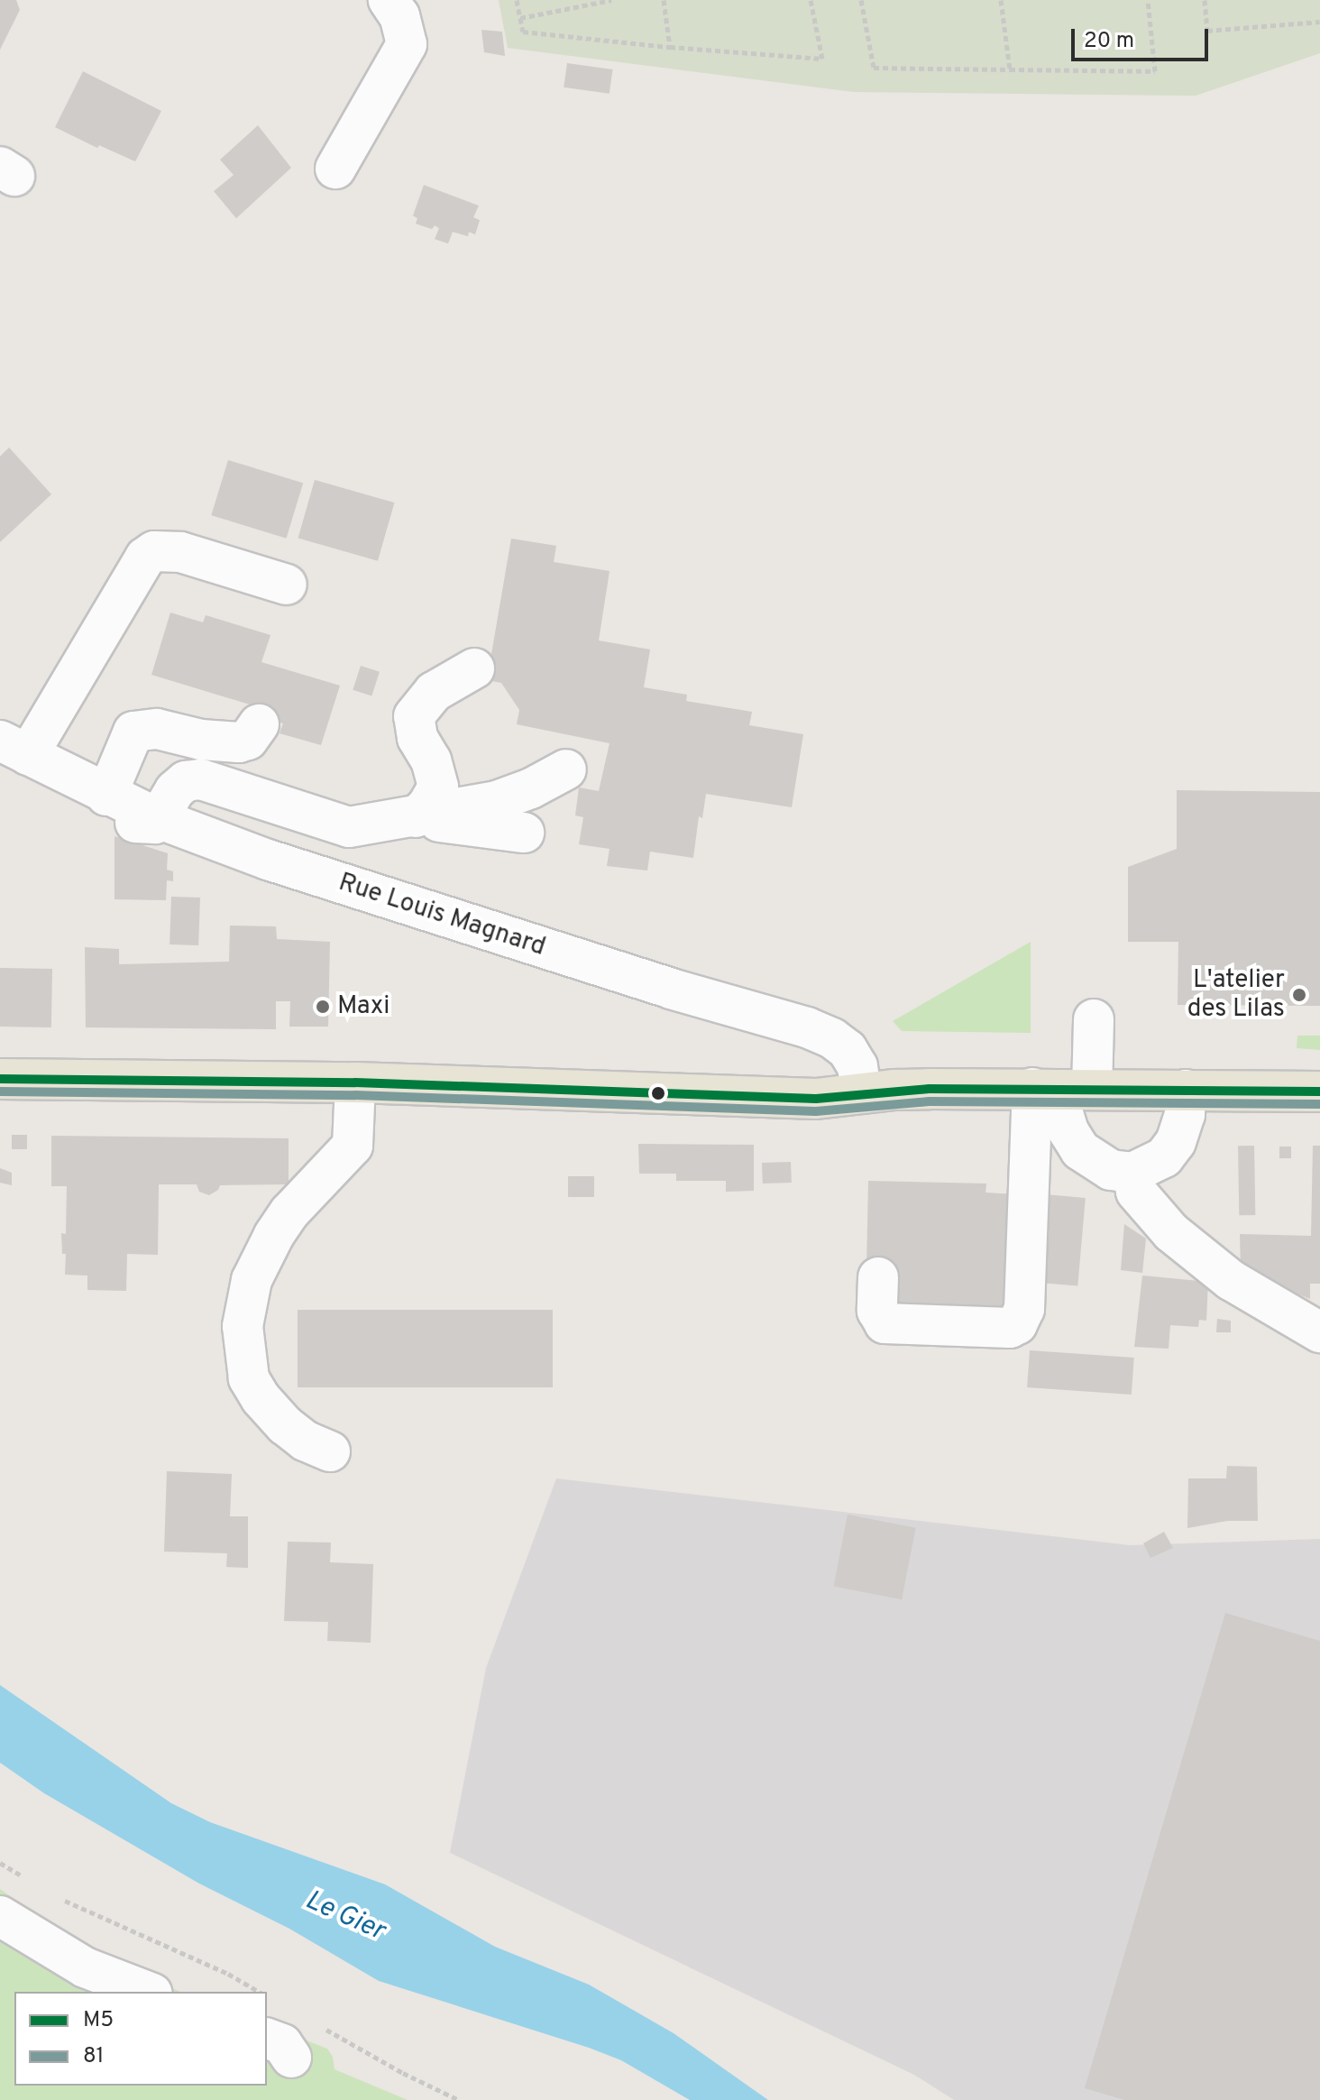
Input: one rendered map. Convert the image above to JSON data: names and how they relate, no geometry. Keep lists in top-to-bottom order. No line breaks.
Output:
{"streets":{"street":["Rue Louis Magnard"]},"water":["Le Gier"],"places":["L'atelier des Lilas","Maxi"],"lines":["transit line M5","transit line 81"],"legend":["M5","81"],"scale_bar":"20 m"}
